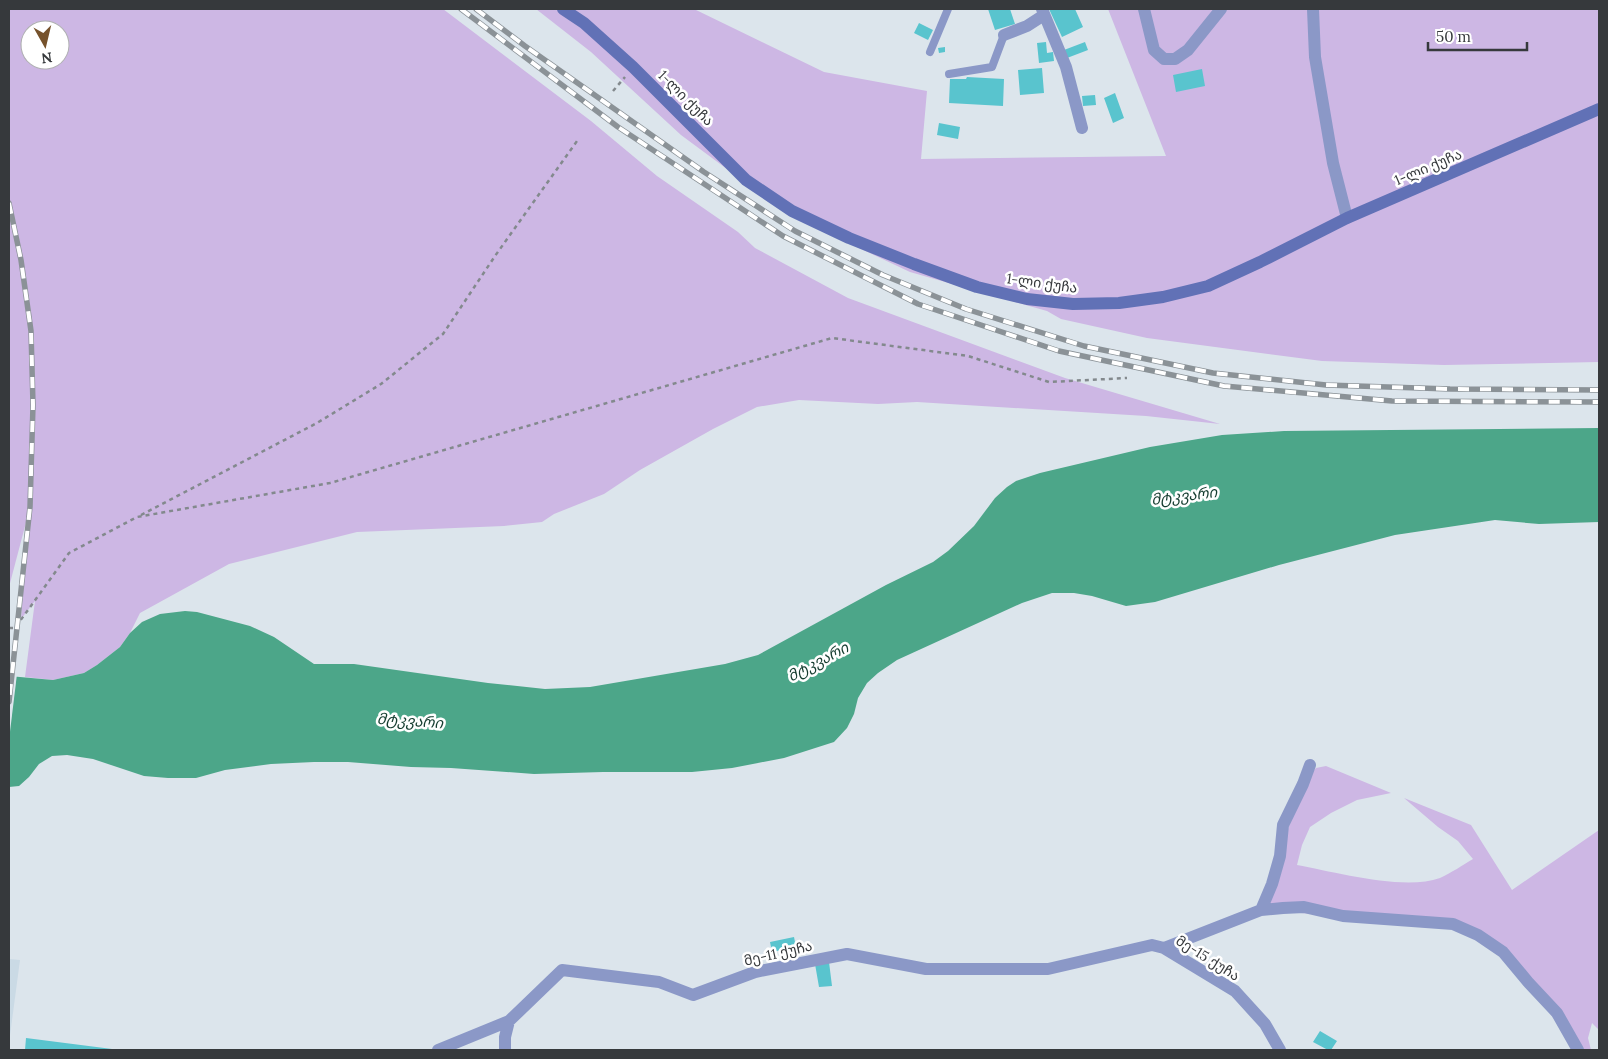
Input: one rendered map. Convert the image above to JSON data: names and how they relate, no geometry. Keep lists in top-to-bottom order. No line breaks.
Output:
{"streets":{"main road":["1-ლი ქუჩა"],"street":["მე-11 ქუჩა","მე-15 ქუჩა"]},"crossings":[["მე-11 ქუჩა","მე-15 ქუჩა"]],"water":["მტკვარი"],"scale_bar":"50 m","north":"bottom"}
